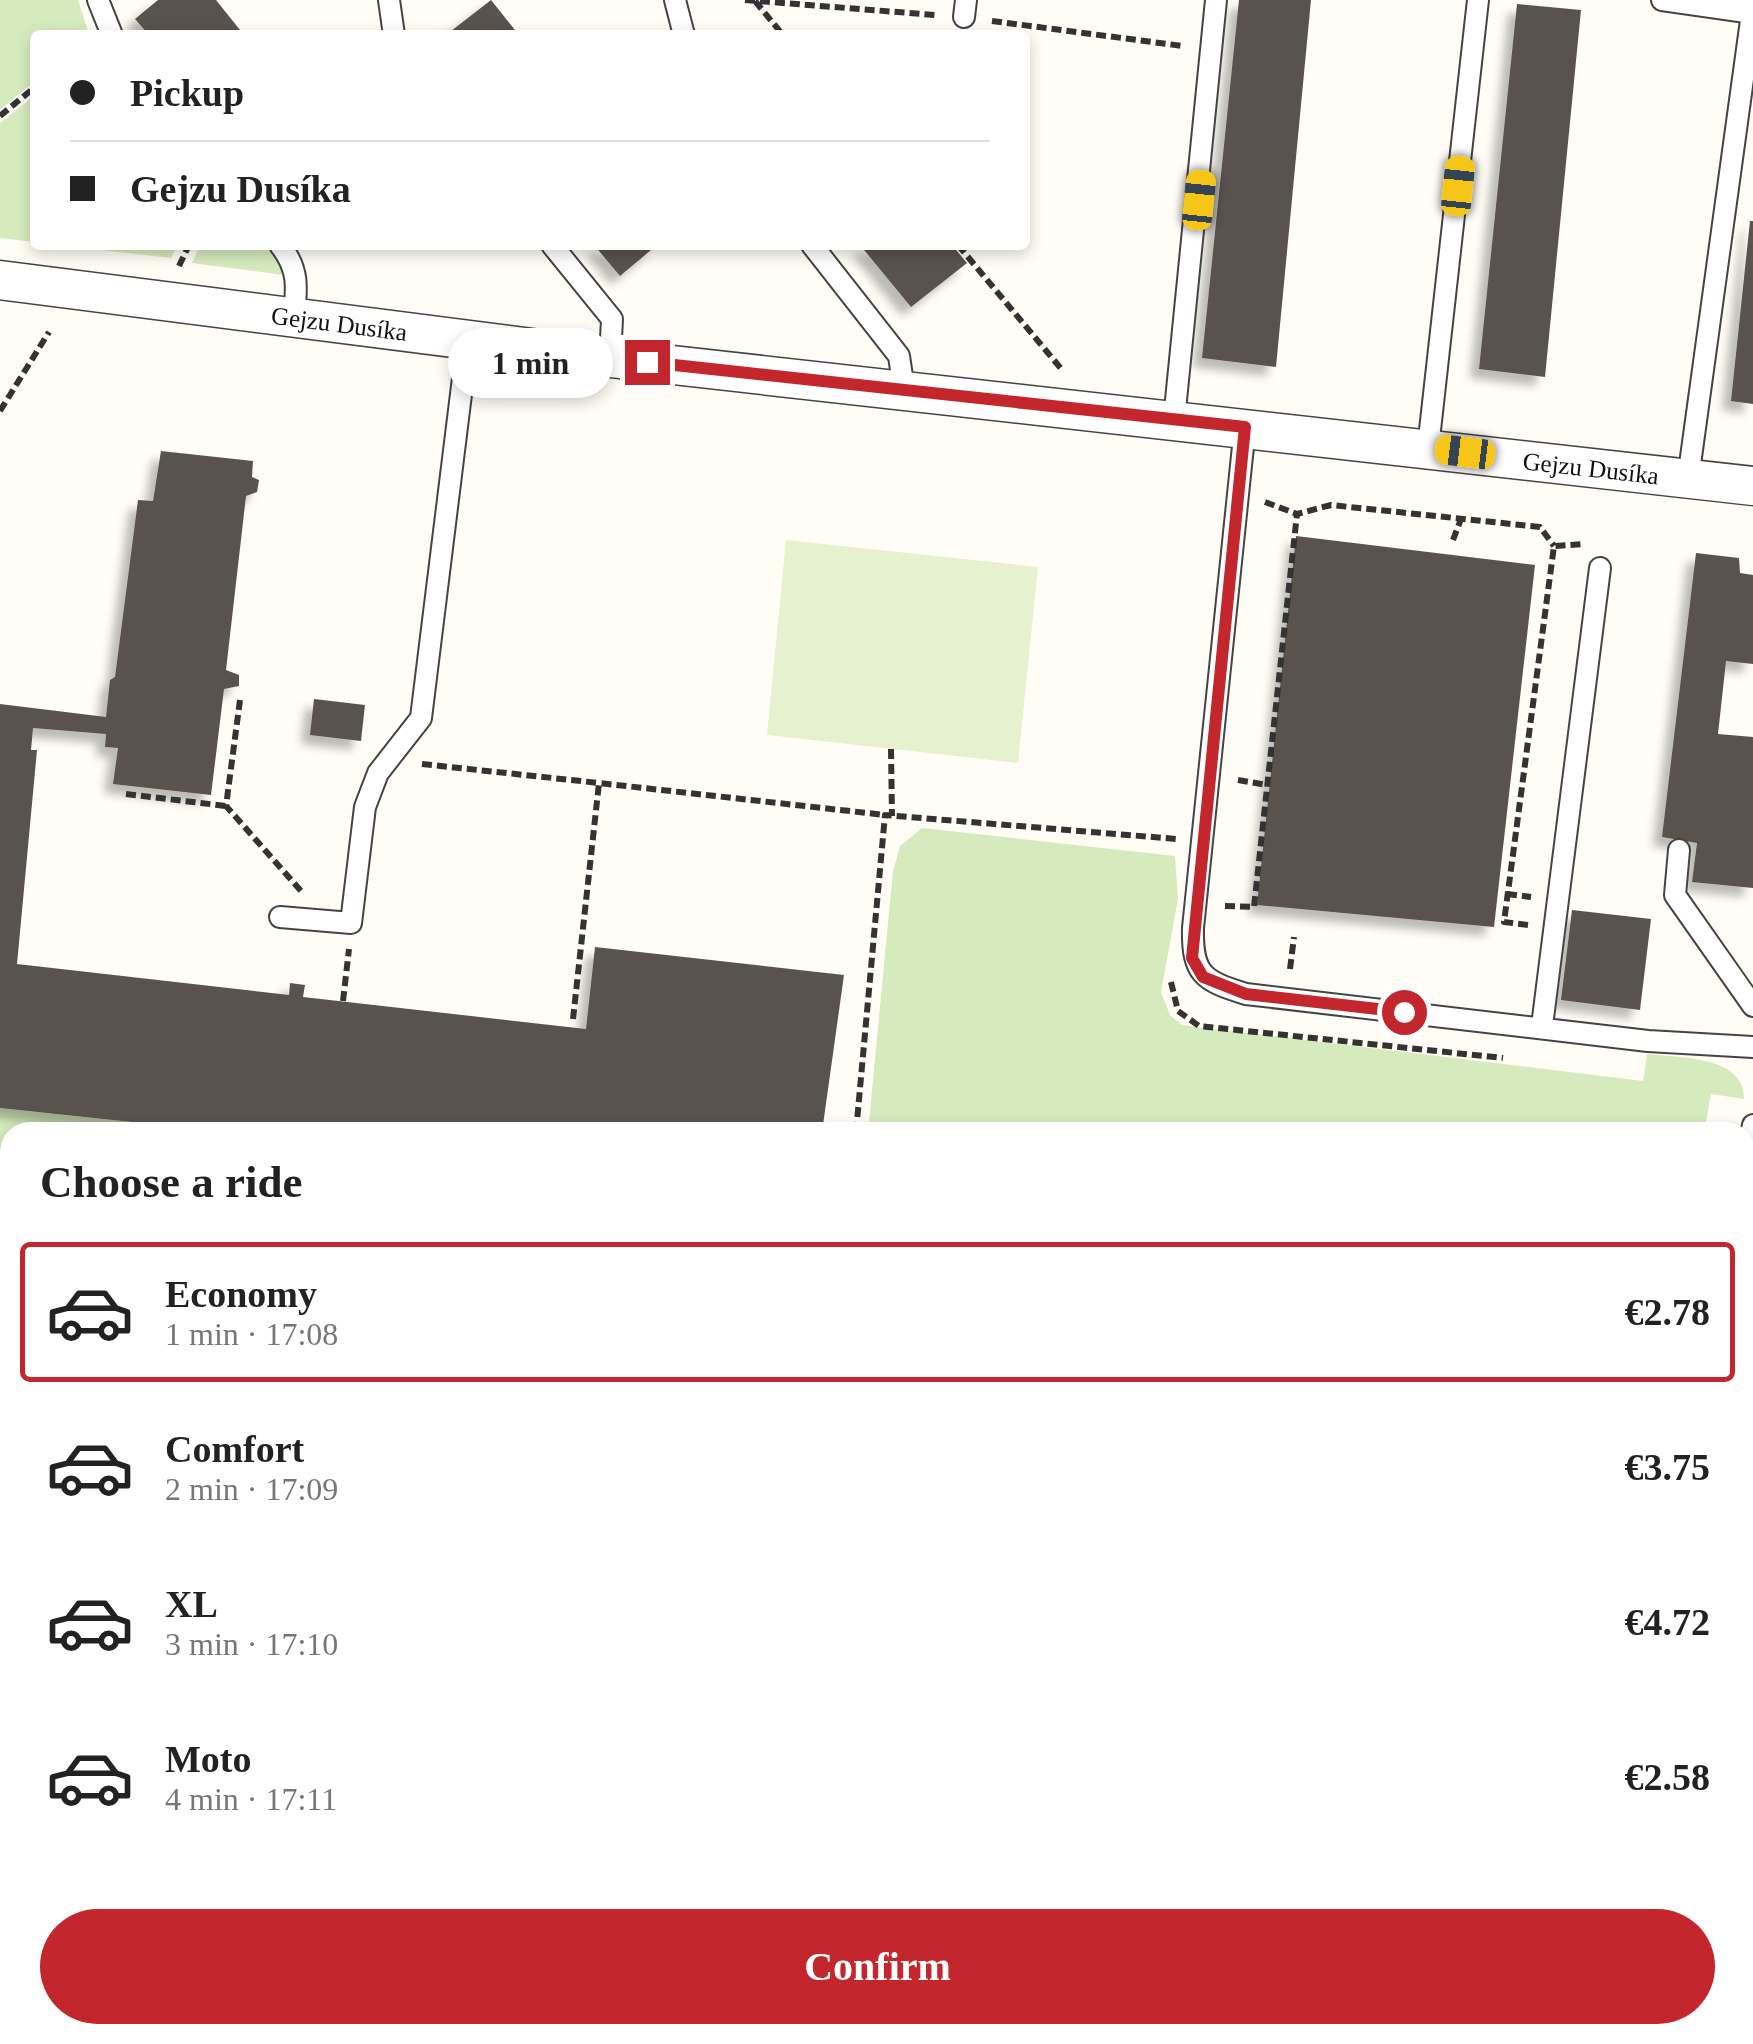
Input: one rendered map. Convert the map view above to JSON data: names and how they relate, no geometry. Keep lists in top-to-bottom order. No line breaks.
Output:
{"streets":{"street":["Gejzu Dusíka"]},"page":{"banner":["Pickup","Gejzu Dusíka"],"bubble":"1 min","heading":"Choose a ride","list":[{"name":"Economy","note":"1 min · 17:08","value":"€2.78"},{"name":"Comfort","note":"2 min · 17:09","value":"€3.75"},{"name":"XL","note":"3 min · 17:10","value":"€4.72"},{"name":"Moto","note":"4 min · 17:11","value":"€2.58"}],"buttons":"Confirm"}}
